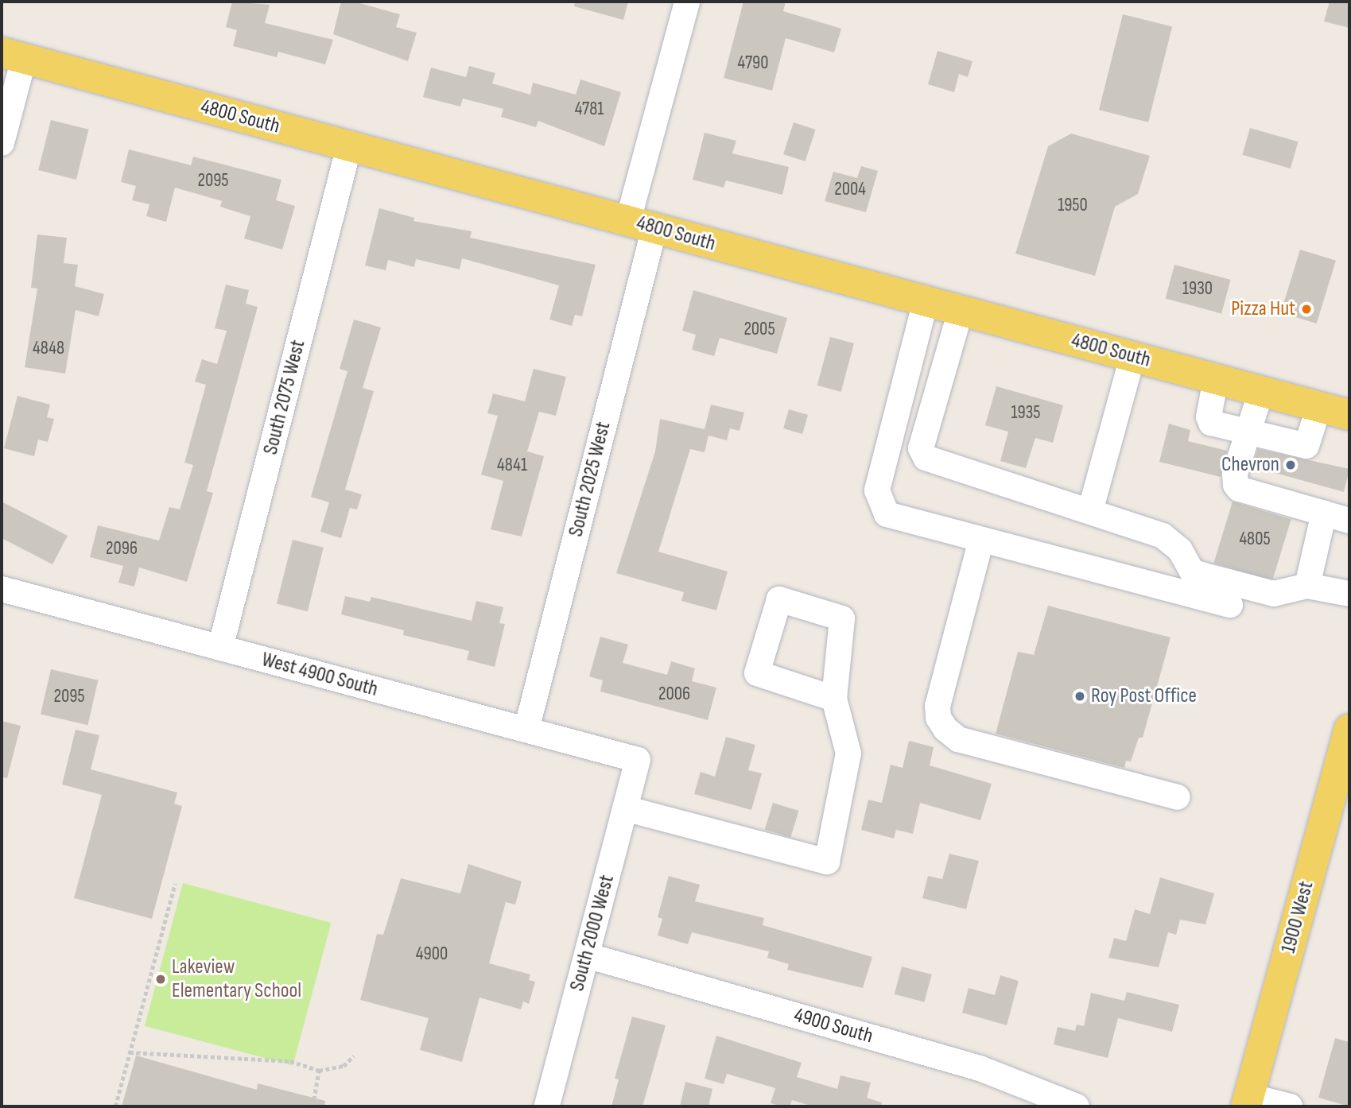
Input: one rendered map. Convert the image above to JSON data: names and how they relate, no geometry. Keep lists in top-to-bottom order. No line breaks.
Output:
{"streets":{"main road":["4800 South","1900 West"],"street":["South 2075 West","South 2025 West","West 4900 South","South 2000 West","4900 South"]},"crossings":[["4800 South","South 2075 West"],["4800 South","South 2025 West"],["South 2075 West","West 4900 South"],["South 2025 West","West 4900 South"],["West 4900 South","South 2000 West"],["South 2000 West","4900 South"]],"places":["Pizza Hut","Chevron","Roy Post Office","Lakeview Elementary School"],"house_numbers":["4790","4781","2095","2004","1950","1930","2005","4848","1935","4841","4805","2096","2006","2095","4900"]}
